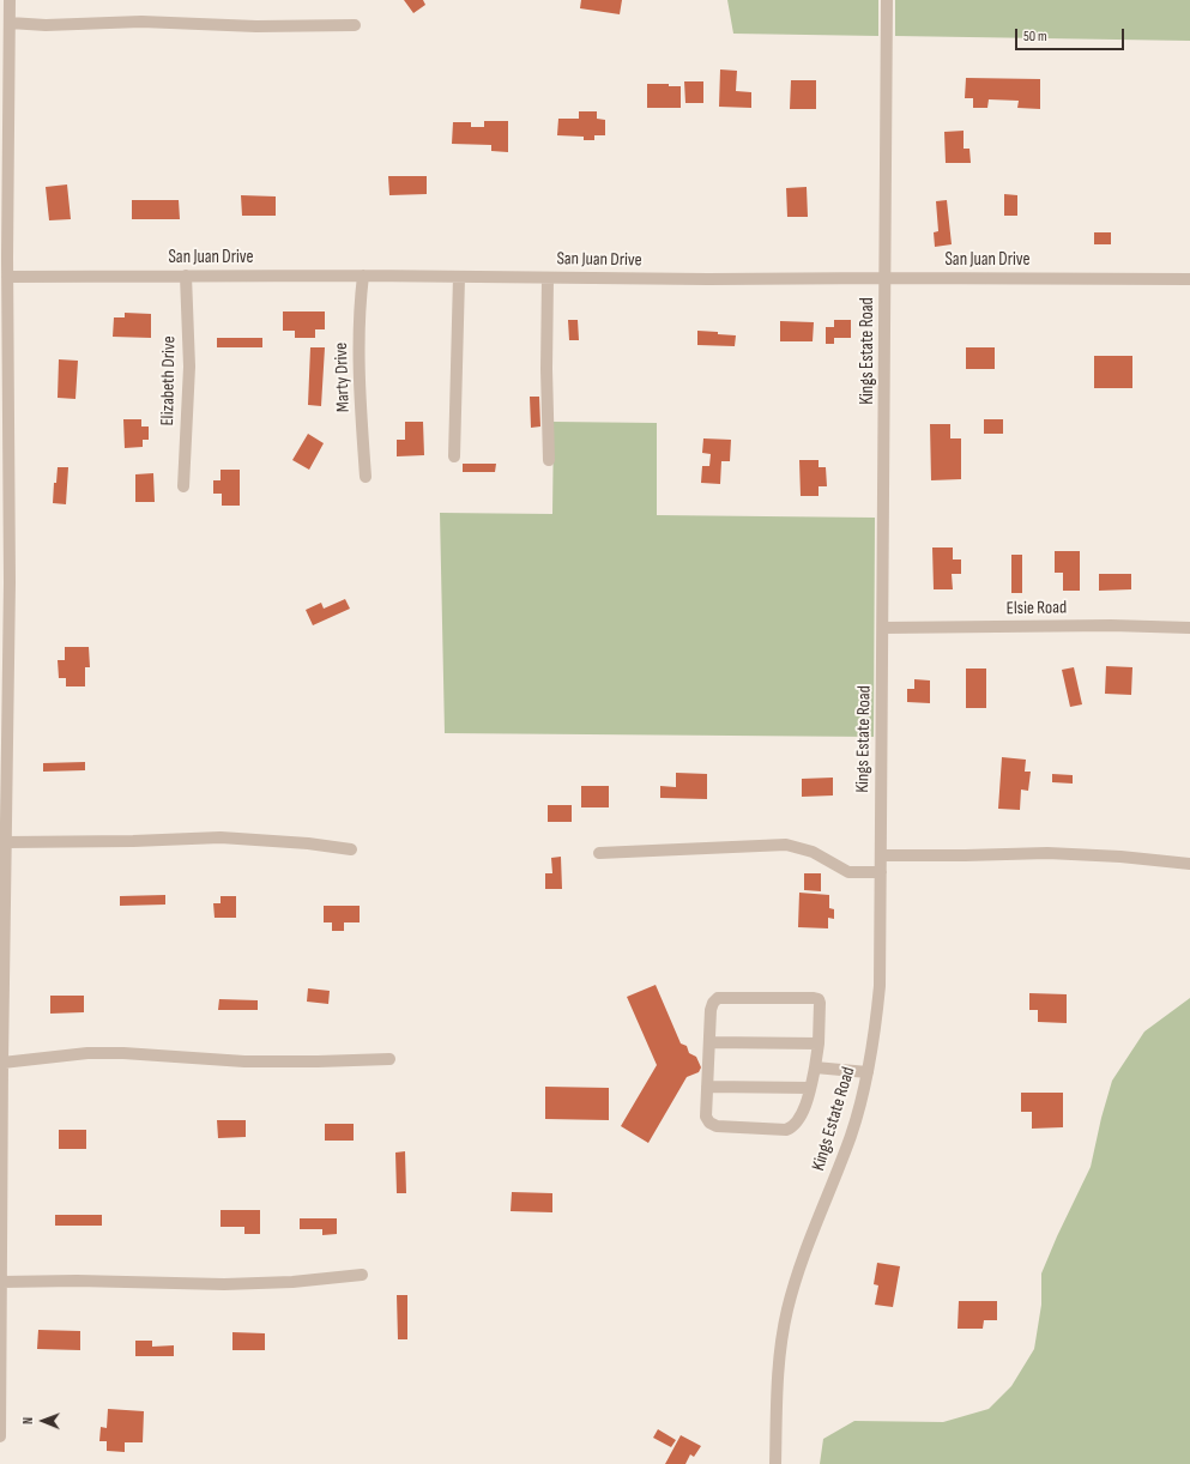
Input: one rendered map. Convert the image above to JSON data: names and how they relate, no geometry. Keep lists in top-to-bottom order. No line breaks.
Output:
{"streets":{"street":["San Juan Drive","Kings Estate Road","Marty Drive","Elizabeth Drive","Elsie Road"]},"crossings":[["San Juan Drive","Kings Estate Road"],["San Juan Drive","Marty Drive"],["San Juan Drive","Elizabeth Drive"],["Kings Estate Road","Elsie Road"]],"scale_bar":"50 m","north":"left"}
